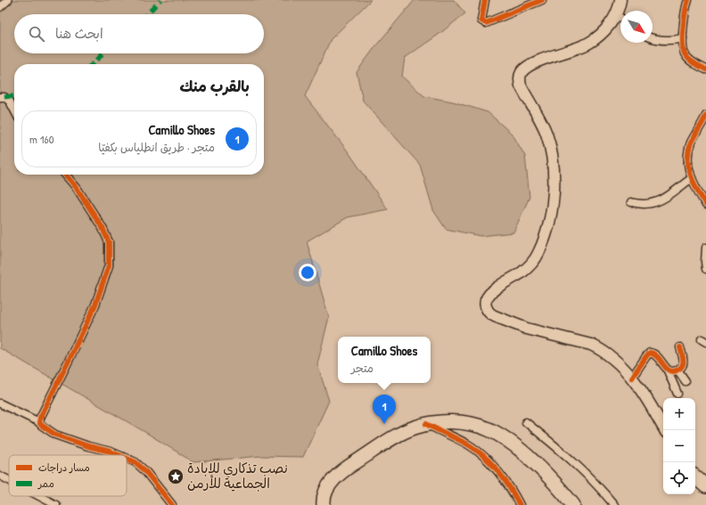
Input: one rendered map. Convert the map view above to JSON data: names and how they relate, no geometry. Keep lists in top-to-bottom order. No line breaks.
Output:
{"places":{"place":["نصب تذكاري للإبادة الجماعية للأرمن"]},"legend":["مسار دراجات","ممر"],"north":"bottom right","page":{"search":"ابحث هنا","heading":"بالقرب منك","list":[{"mark":"1","name":"Camillo Shoes","note":"متجر · طريق انطلياس بكفيّا","value":"160 m"}],"popup":["Camillo Shoes","متجر"],"pins":"1","map_buttons":["+","−"]}}
